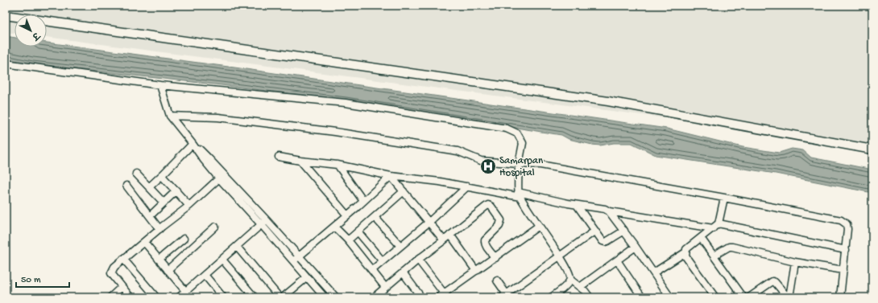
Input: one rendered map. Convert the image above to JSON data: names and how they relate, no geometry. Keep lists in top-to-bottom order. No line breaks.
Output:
{"places":{"hospital":["Samarpan Hospital"]},"scale_bar":"50 m","north":"bottom right"}
